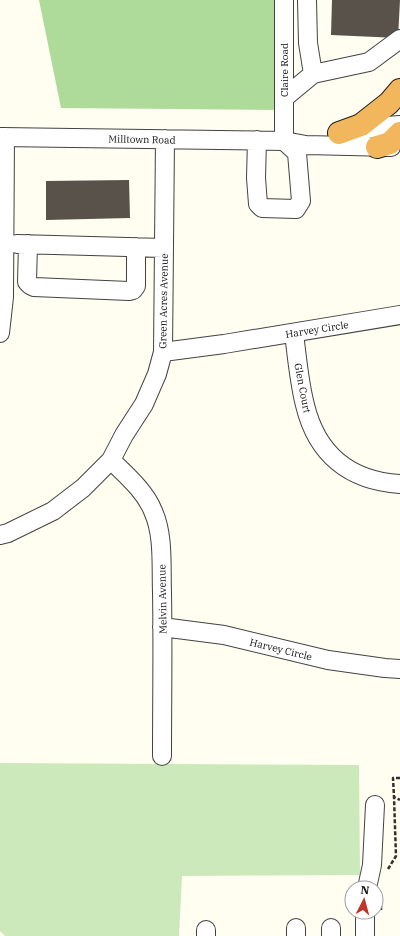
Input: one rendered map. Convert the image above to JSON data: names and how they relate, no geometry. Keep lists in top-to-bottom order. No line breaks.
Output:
{"streets":{"street":["Claire Road","Milltown Road","Green Acres Avenue","Harvey Circle","Glen Court","Melvin Avenue"]},"crossings":[["Claire Road","Milltown Road"],["Milltown Road","Green Acres Avenue"],["Green Acres Avenue","Harvey Circle"],["Green Acres Avenue","Melvin Avenue"],["Harvey Circle","Glen Court"],["Harvey Circle","Melvin Avenue"]],"north":"top"}
